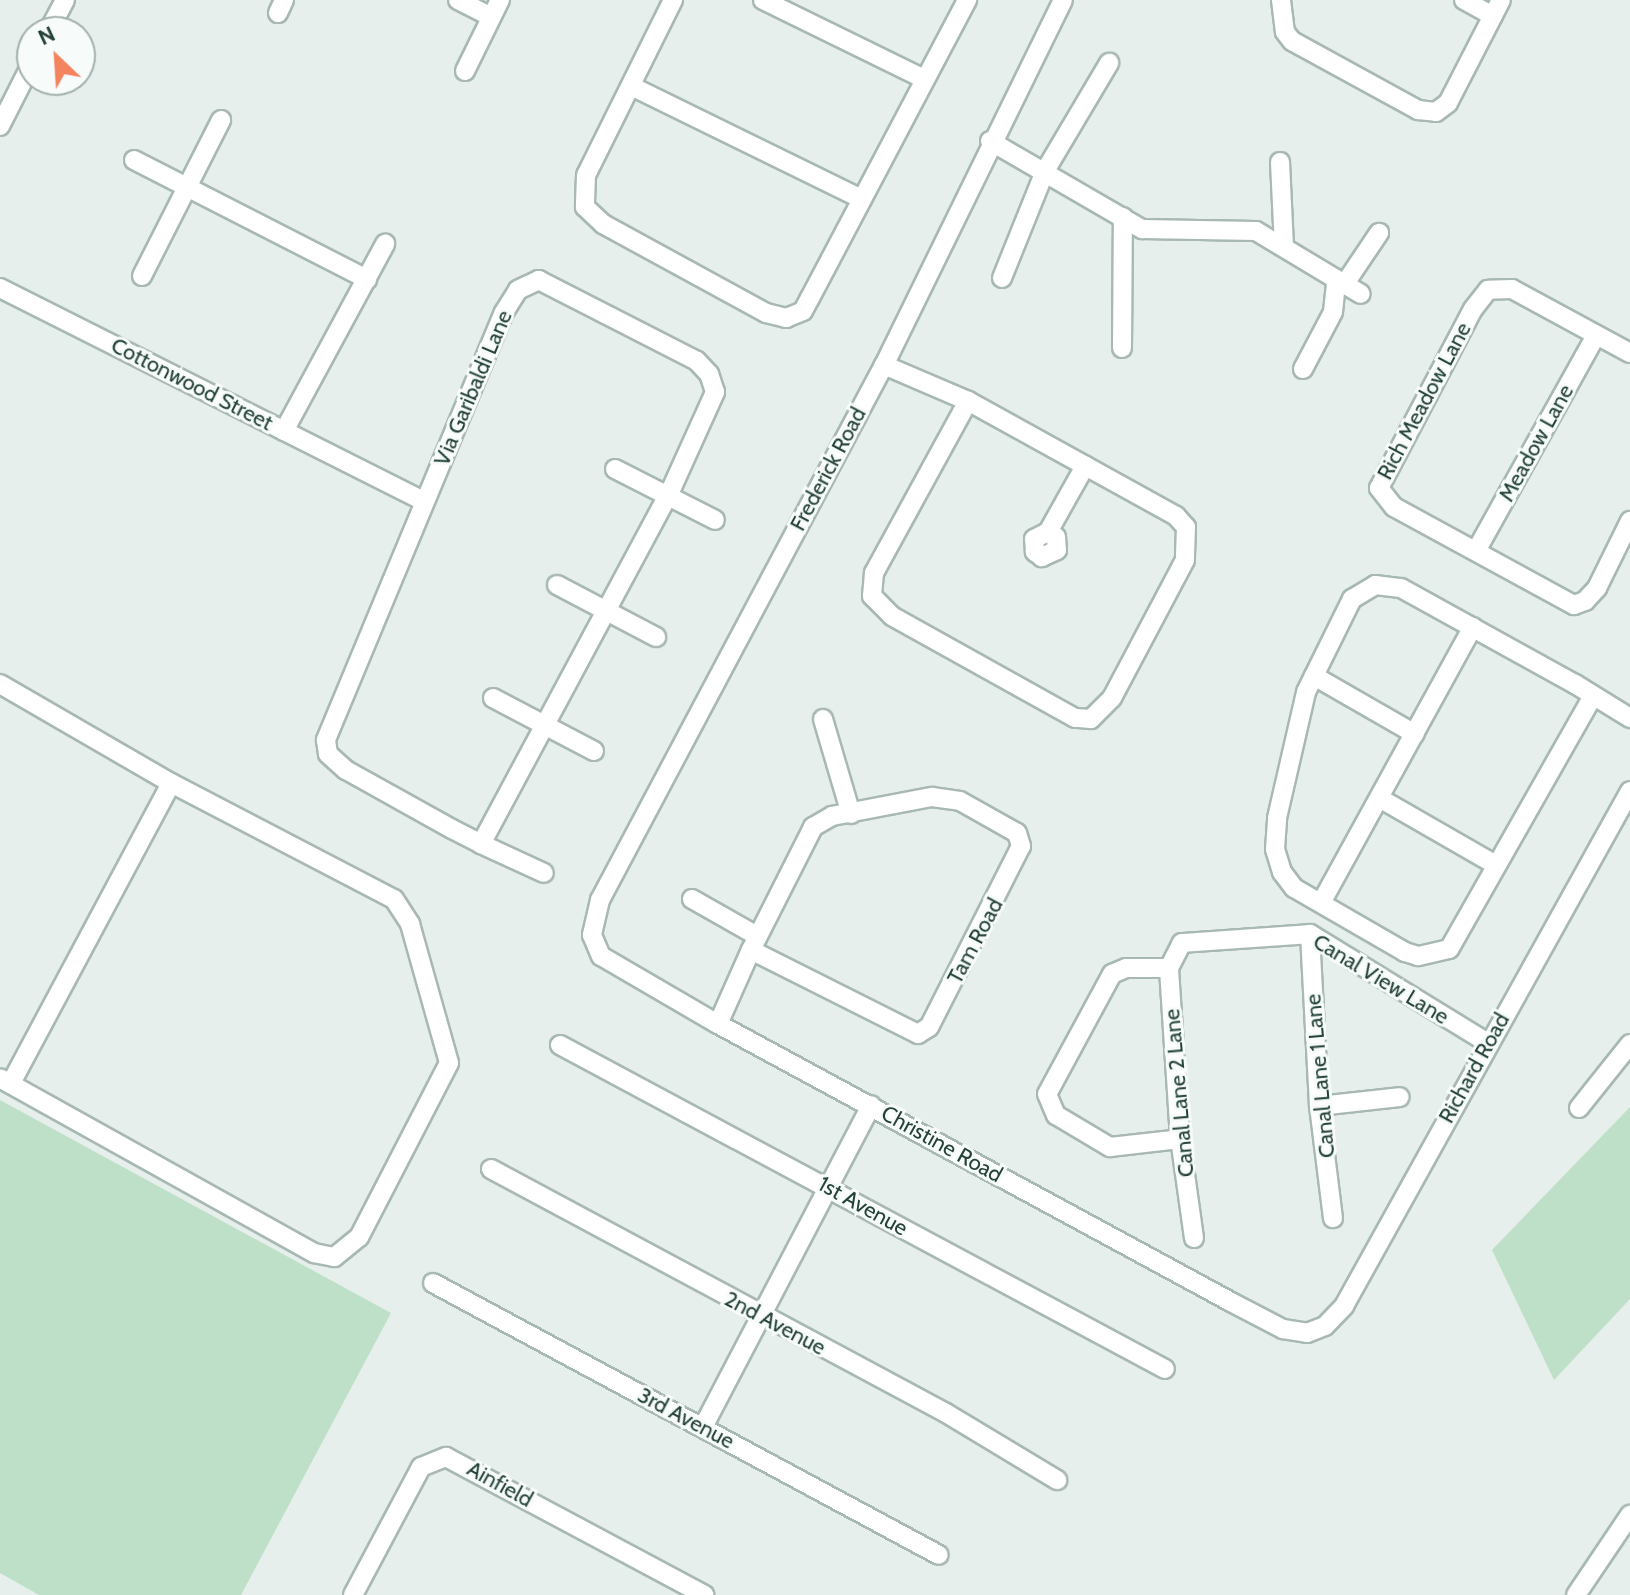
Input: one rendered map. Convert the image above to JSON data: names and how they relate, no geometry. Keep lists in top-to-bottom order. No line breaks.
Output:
{"streets":{"street":["Cottonwood Street","Via Garibaldi Lane","Rich Meadow Lane","Meadow Lane","Frederick Road","Tam Road","Canal View Lane","Richard Road","Canal Lane 1 Lane","Canal Lane 2 Lane","Christine Road","1st Avenue","2nd Avenue","3rd Avenue","Ainfield"]},"crossings":[["Cottonwood Street","Via Garibaldi Lane"],["Rich Meadow Lane","Meadow Lane"],["Frederick Road","Christine Road"],["Tam Road","Christine Road"],["Canal View Lane","Richard Road"],["Canal View Lane","Canal Lane 1 Lane"],["Canal View Lane","Canal Lane 2 Lane"],["Richard Road","Christine Road"]],"north":"top left"}
